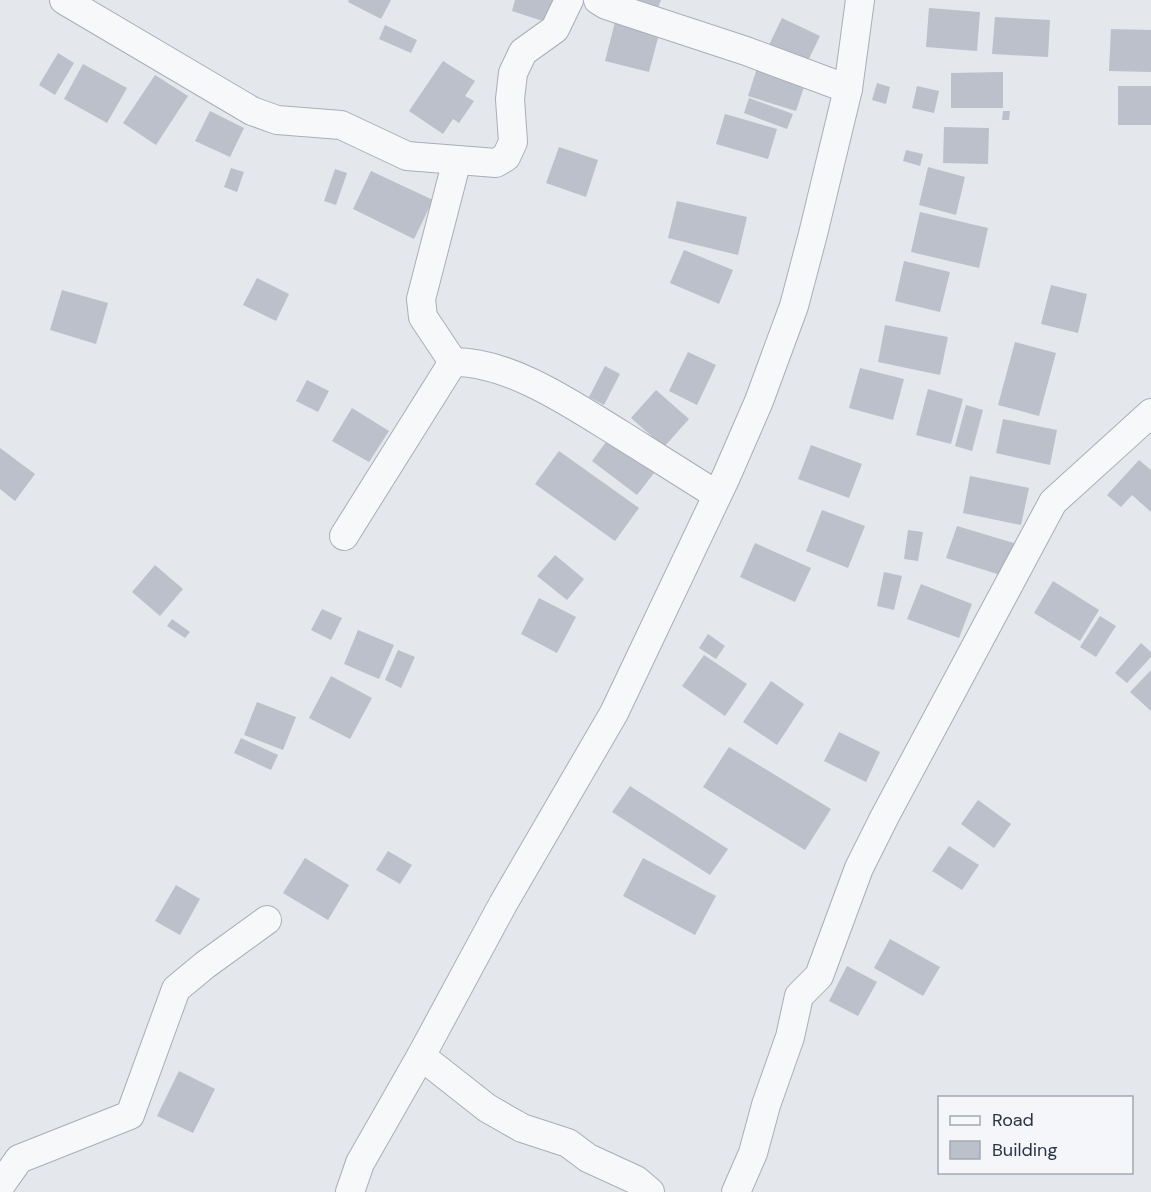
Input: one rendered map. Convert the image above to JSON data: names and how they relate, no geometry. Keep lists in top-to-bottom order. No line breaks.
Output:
{"legend":["Road","Building"]}
